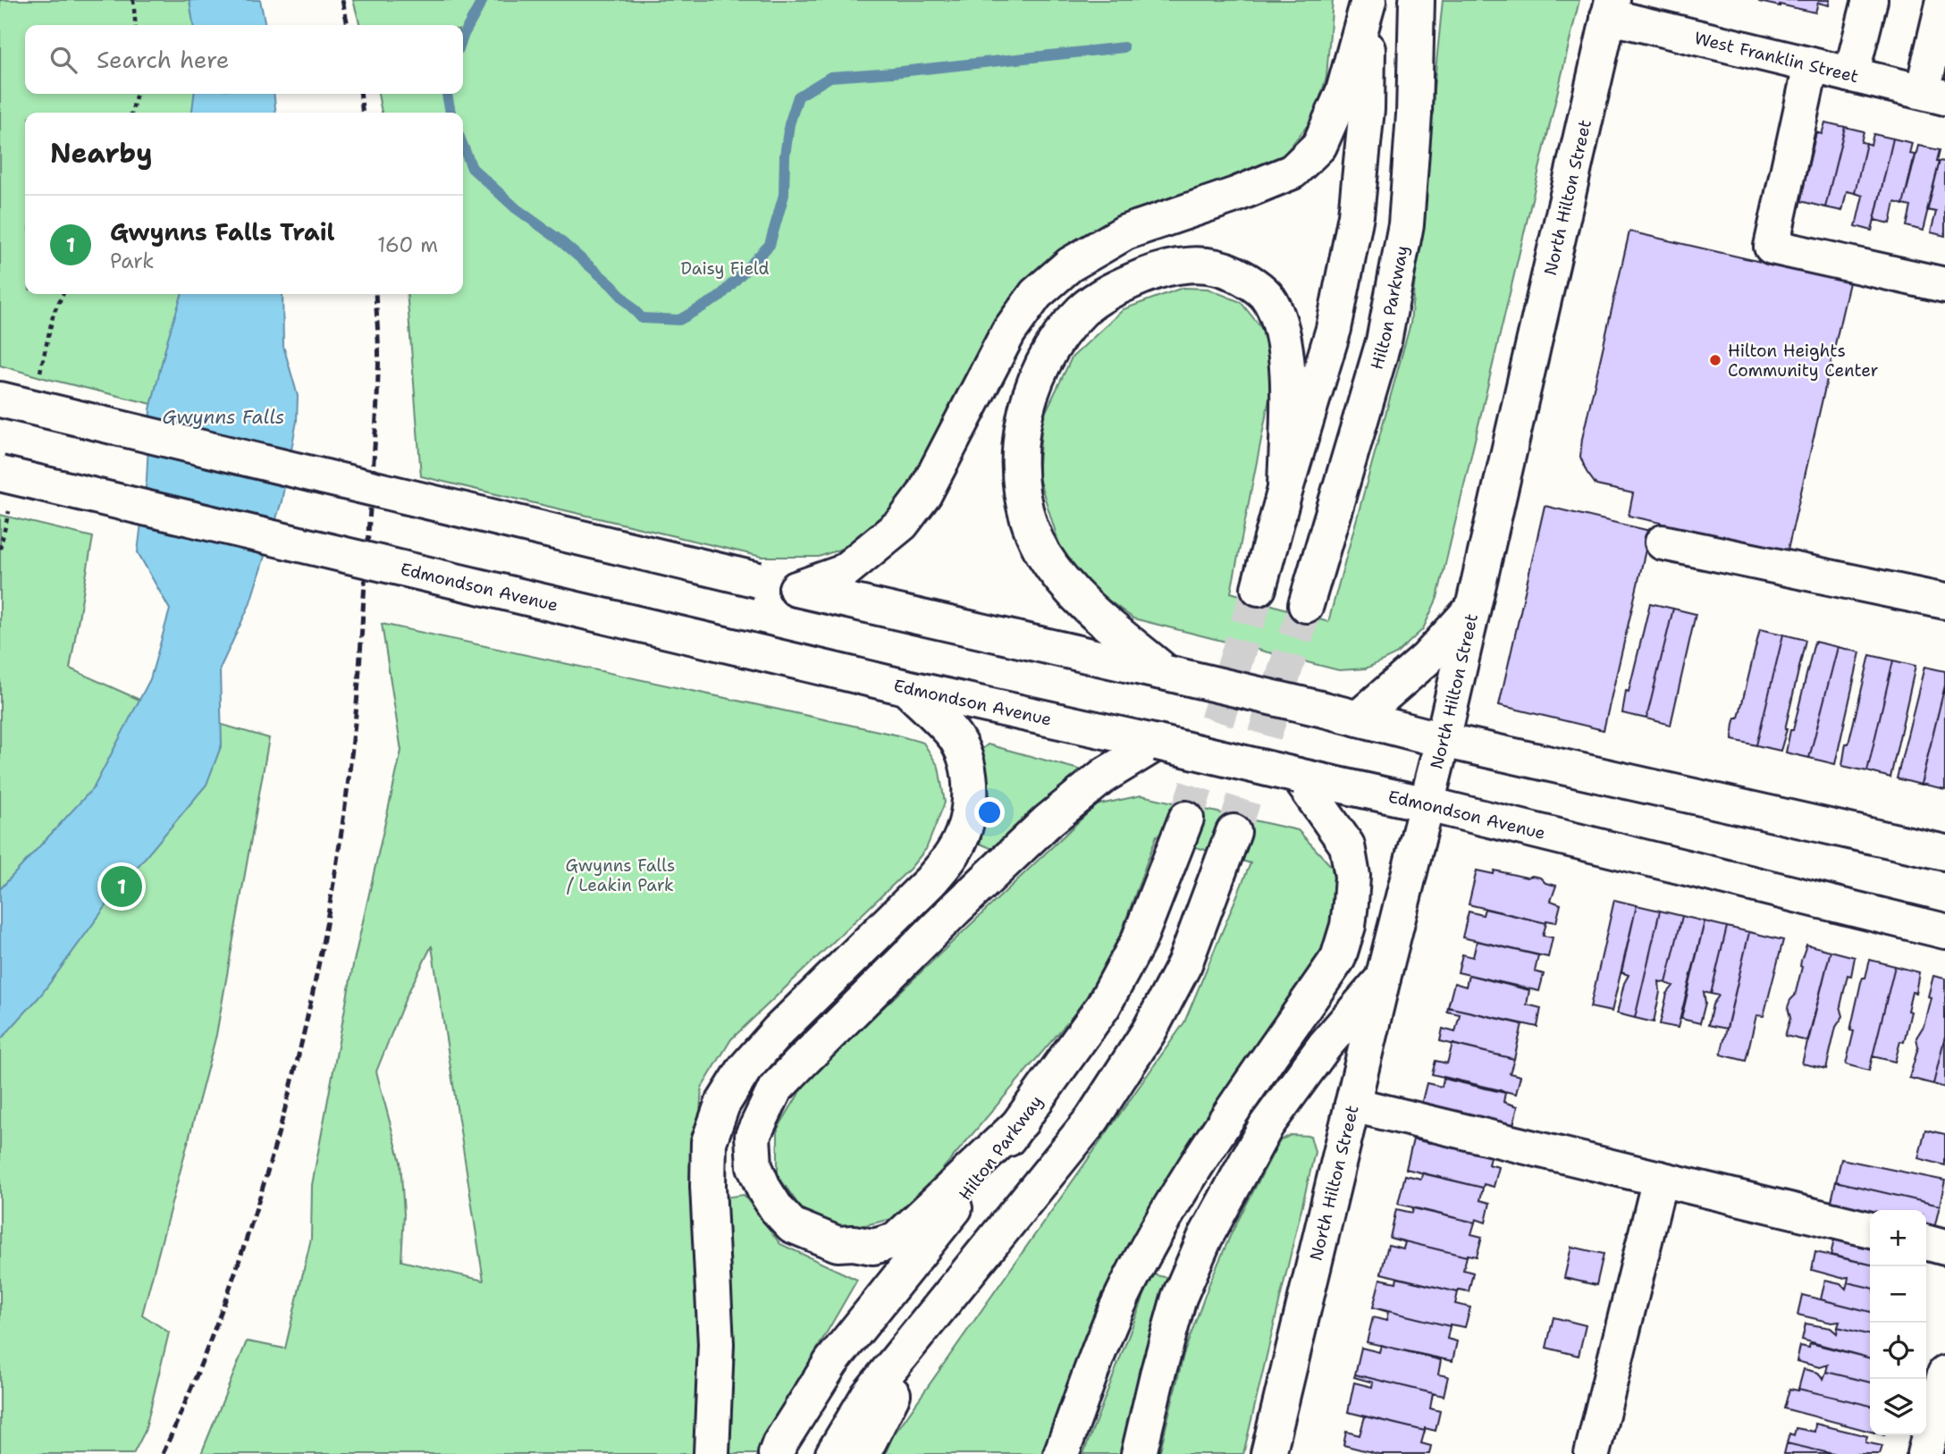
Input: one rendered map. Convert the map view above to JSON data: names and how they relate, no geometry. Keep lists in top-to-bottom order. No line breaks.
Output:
{"streets":{"main road":["West Franklin Street","North Hilton Street","Hilton Parkway","Edmondson Avenue"]},"crossings":[["West Franklin Street","North Hilton Street"],["North Hilton Street","Edmondson Avenue"]],"water":["Gwynns Falls"],"parks":["Daisy Field","Gwynns Falls / Leakin Park"],"places":["Hilton Heights Community Center"],"page":{"search":"Search here","heading":"Nearby","list":[{"mark":"1","name":"Gwynns Falls Trail","note":"Park","value":"160 m"}],"pins":"1","map_buttons":["+","−"]}}
